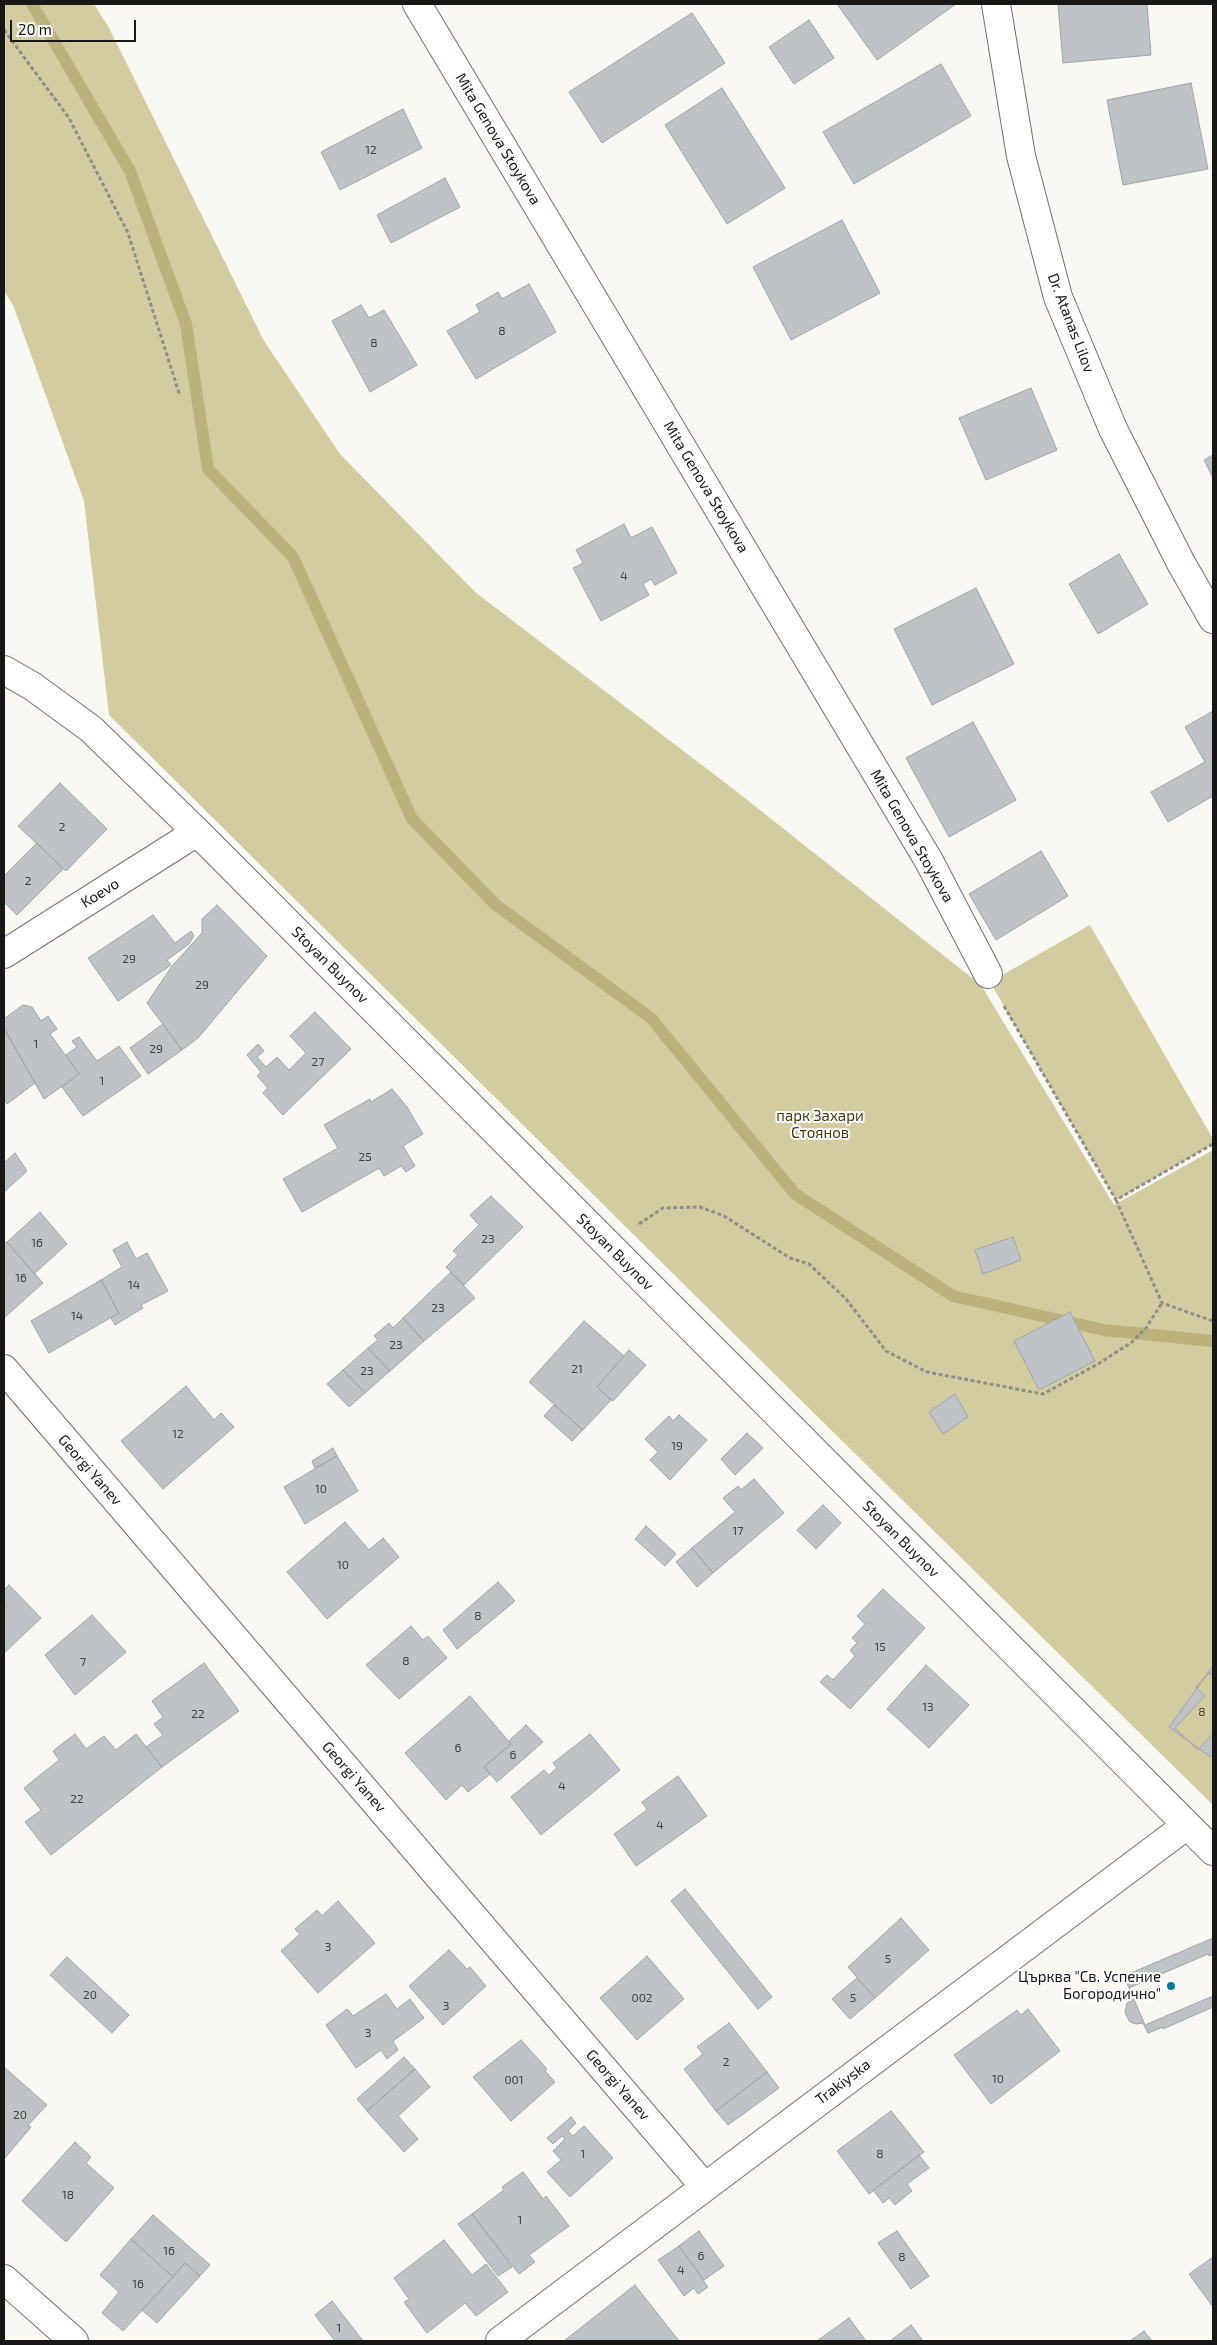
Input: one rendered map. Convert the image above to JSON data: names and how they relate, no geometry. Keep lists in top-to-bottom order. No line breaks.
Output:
{"streets":{"street":["Mita Genova Stoykova","Dr. Atanas Lilov","Koevo","Stoyan Buynov","Georgi Yanev","Trakiyska"]},"crossings":[["Koevo","Stoyan Buynov"],["Stoyan Buynov","Trakiyska"],["Georgi Yanev","Trakiyska"]],"parks":["парк Захари Стоянов"],"places":["Църква \"Св. Успение Богородично\""],"house_numbers":["12","8","8","4","2","2","29","29","1","29","27","1","25","23","16","16","14","23","14","23","21","23","12","19","10","17","10","8","15","8","7","13","8","22","6","6","4","22","4","3","5","20","002","5","3","3","2","10","001","20","1","8","18","1","16","6","8","4","16","1"],"scale_bar":"20 m"}
